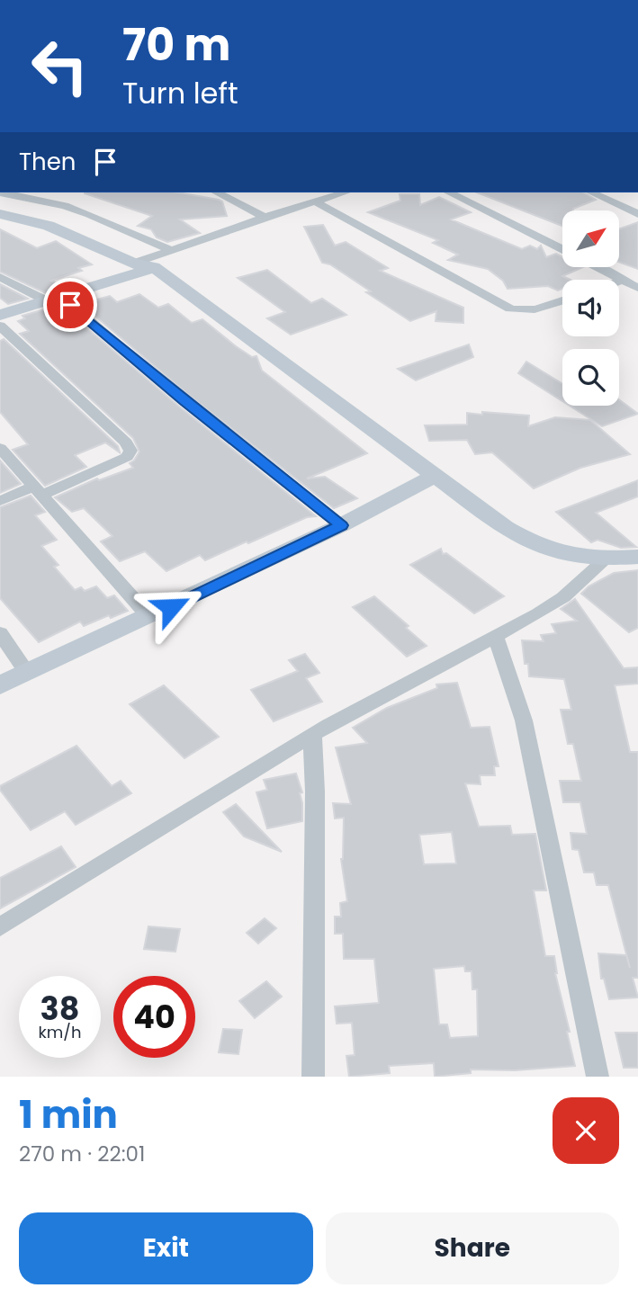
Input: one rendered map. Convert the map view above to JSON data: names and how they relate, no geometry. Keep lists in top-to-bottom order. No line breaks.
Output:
{"north":"top right","page":{"turn":["70 m","Turn left"],"then":"Then","speed":"38 km/h","limit":"40","heading":["1 min","270 m · 22:01"],"buttons":["Exit","Share"]}}
